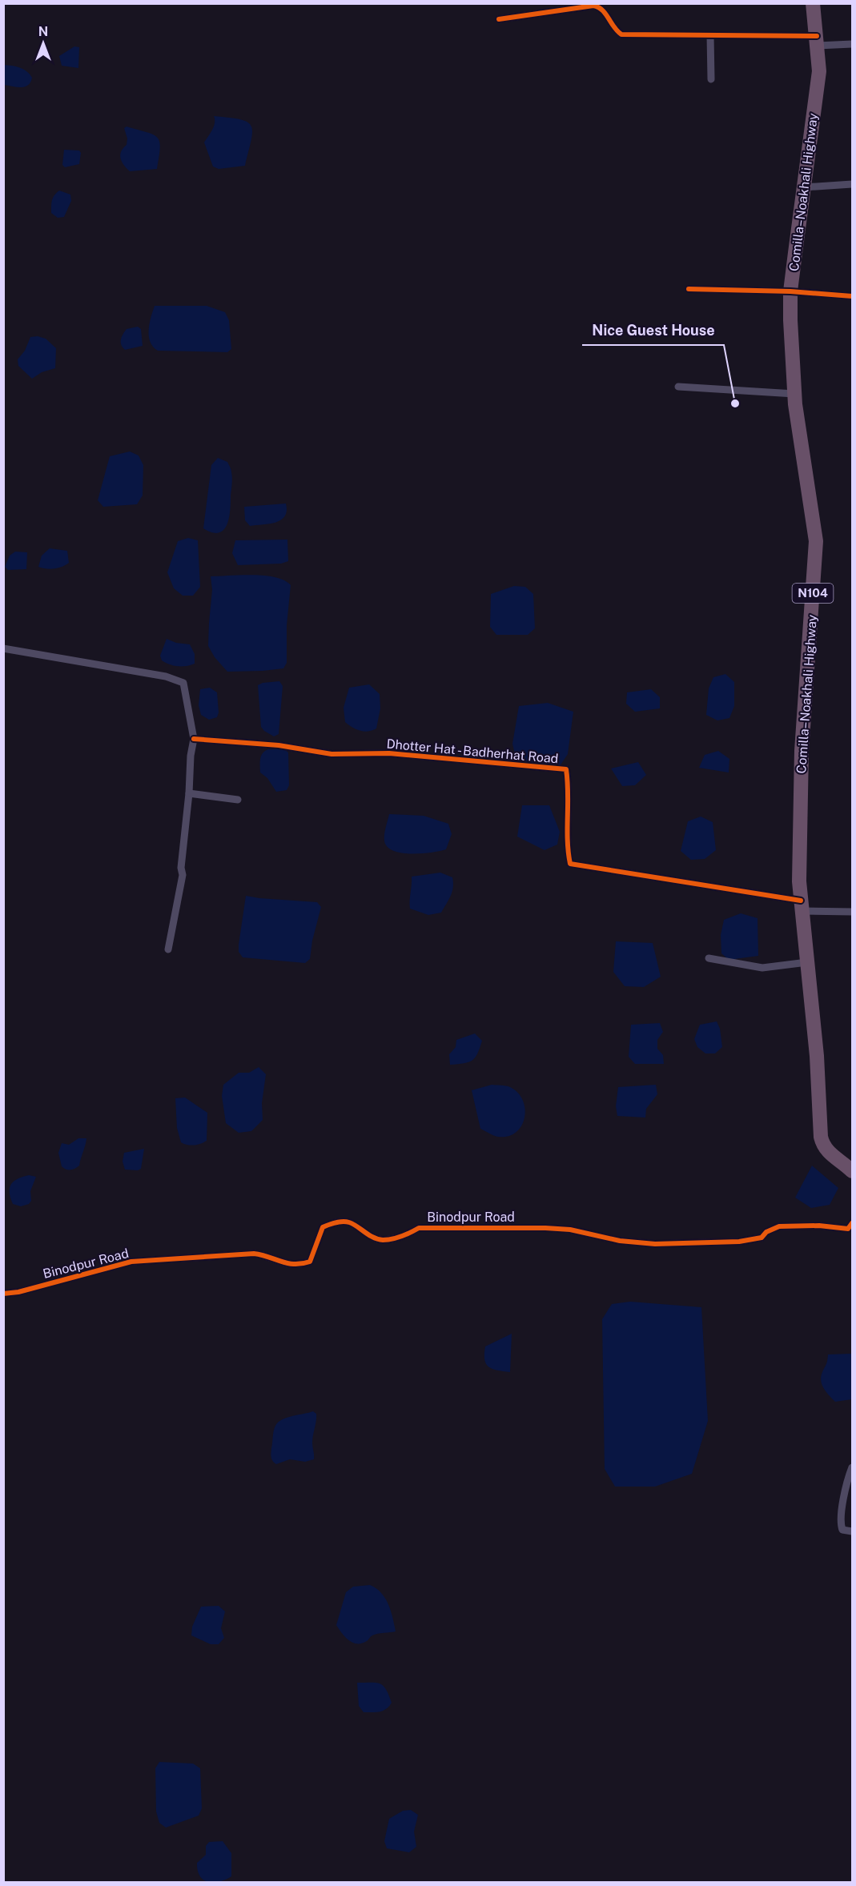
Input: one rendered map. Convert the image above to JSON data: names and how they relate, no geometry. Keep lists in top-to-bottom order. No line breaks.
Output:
{"streets":{"highway":["Comilla–Noakhali Highway","N104"],"street":["Dhotter Hat - Badherhat Road","Binodpur Road"]},"crossings":[["Comilla–Noakhali Highway","Dhotter Hat - Badherhat Road"]],"places":["Nice Guest House"],"north":"top"}
